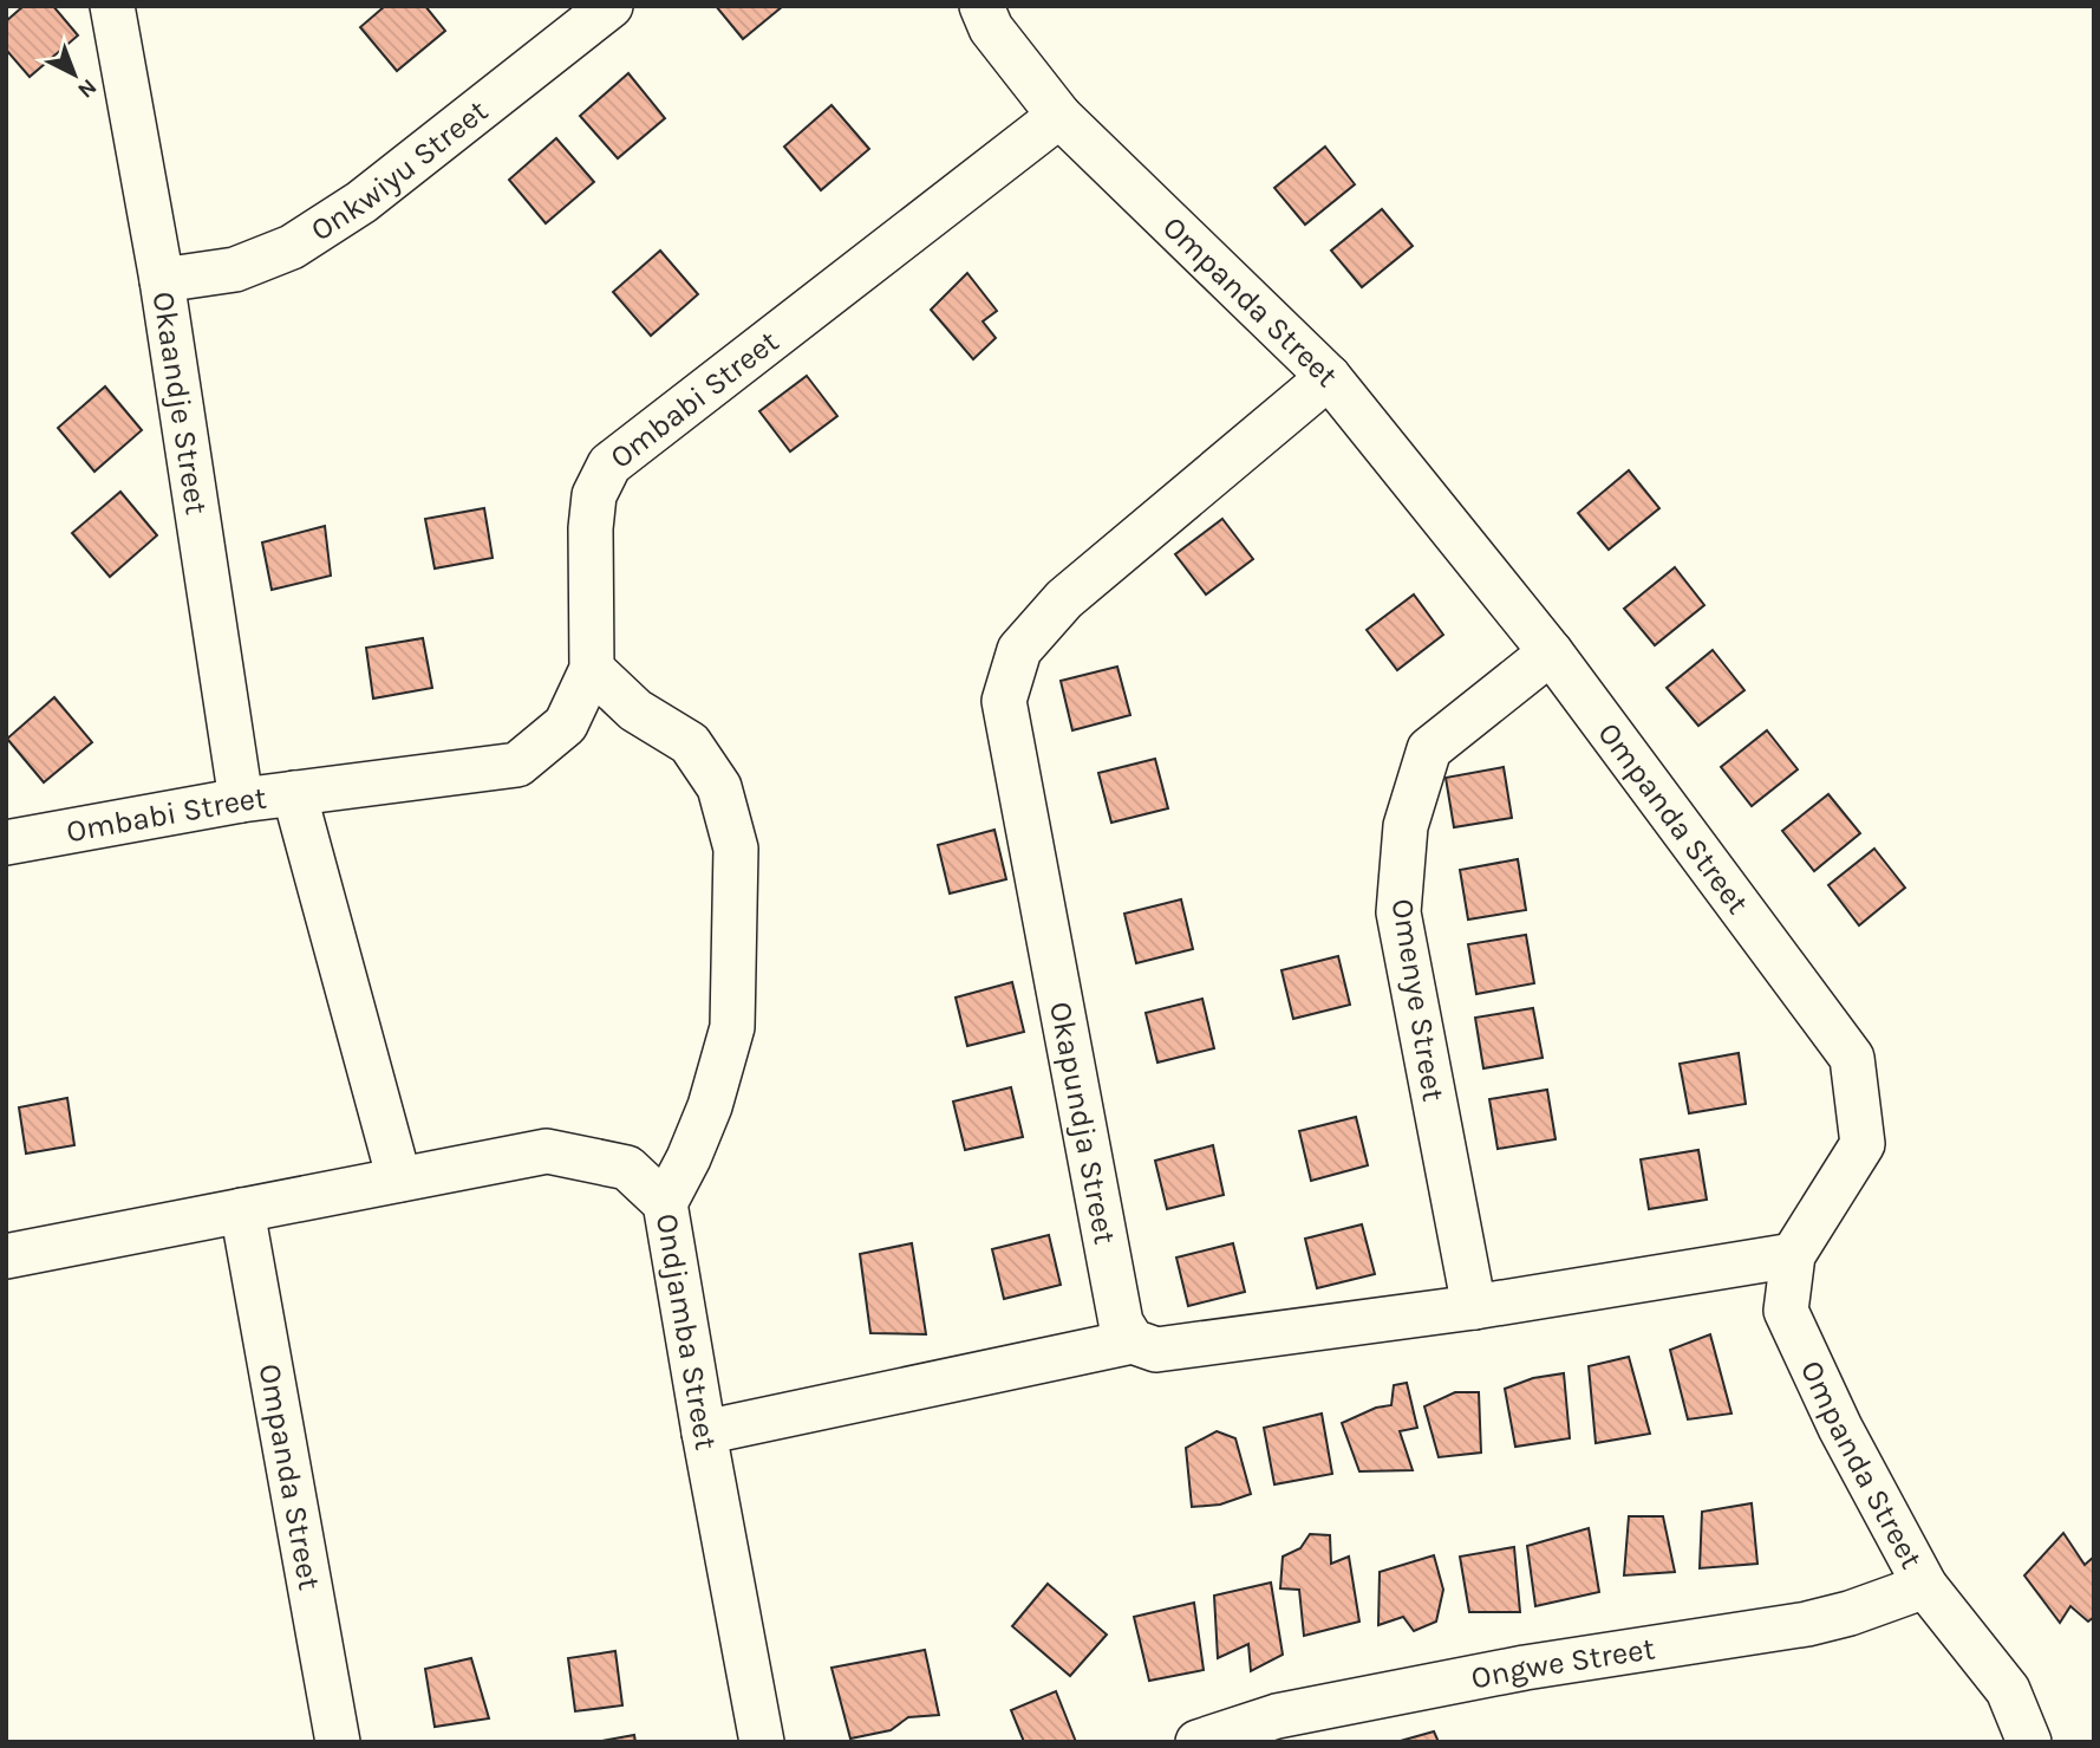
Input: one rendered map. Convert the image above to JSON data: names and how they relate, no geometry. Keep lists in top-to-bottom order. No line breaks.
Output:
{"streets":{"street":["Onkwiyu Street","Ompanda Street","Ombabi Street","Okaandje Street","Omenye Street","Okapundja Street","Ondjamba Street","Ongwe Street"]},"crossings":[["Onkwiyu Street","Okaandje Street"],["Ompanda Street","Ombabi Street"],["Ompanda Street","Omenye Street"],["Ompanda Street","Okapundja Street"],["Ompanda Street","Ondjamba Street"],["Ompanda Street","Ongwe Street"],["Ombabi Street","Okaandje Street"]],"north":"bottom right"}
